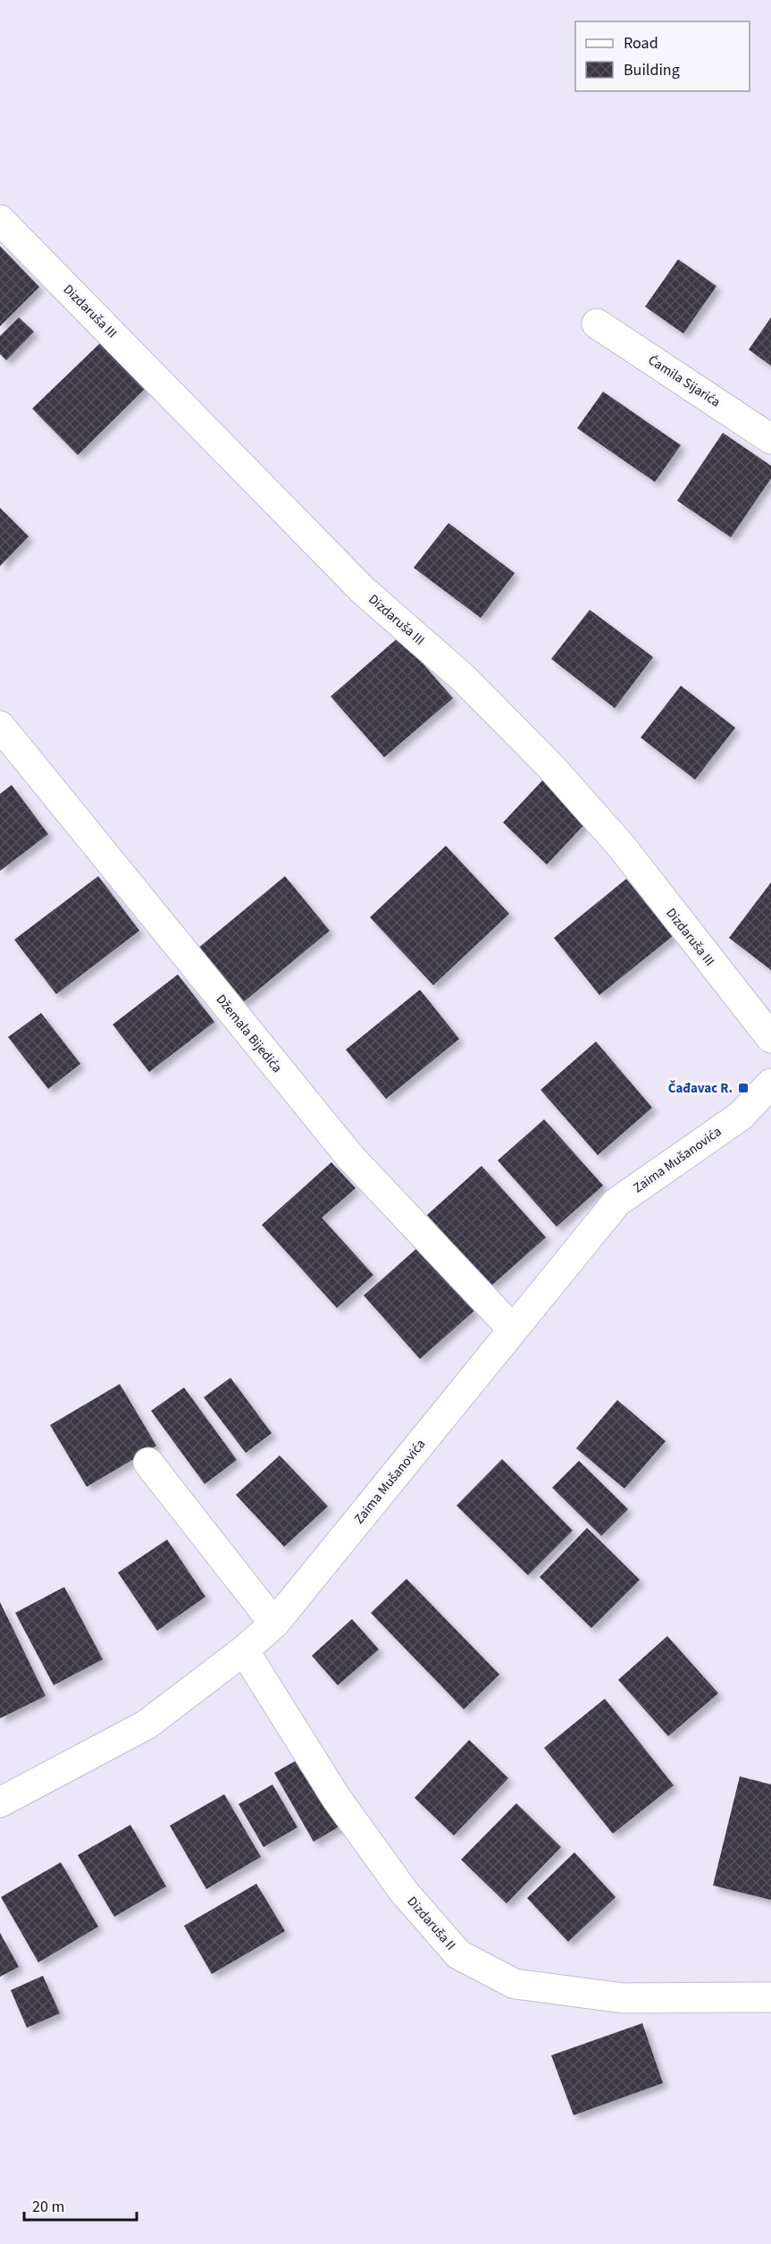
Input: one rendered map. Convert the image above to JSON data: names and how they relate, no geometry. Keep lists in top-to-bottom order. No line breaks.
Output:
{"streets":{"street":["Dizdaruša III","Ćamila Sijarića","Džemala Bijedića","Zaima Mušanovića","Dizdaruša II"]},"crossings":[["Džemala Bijedića","Zaima Mušanovića"],["Zaima Mušanovića","Dizdaruša II"]],"places":{"transit":["Čađavac R."]},"legend":["Road","Building"],"scale_bar":"20 m"}
